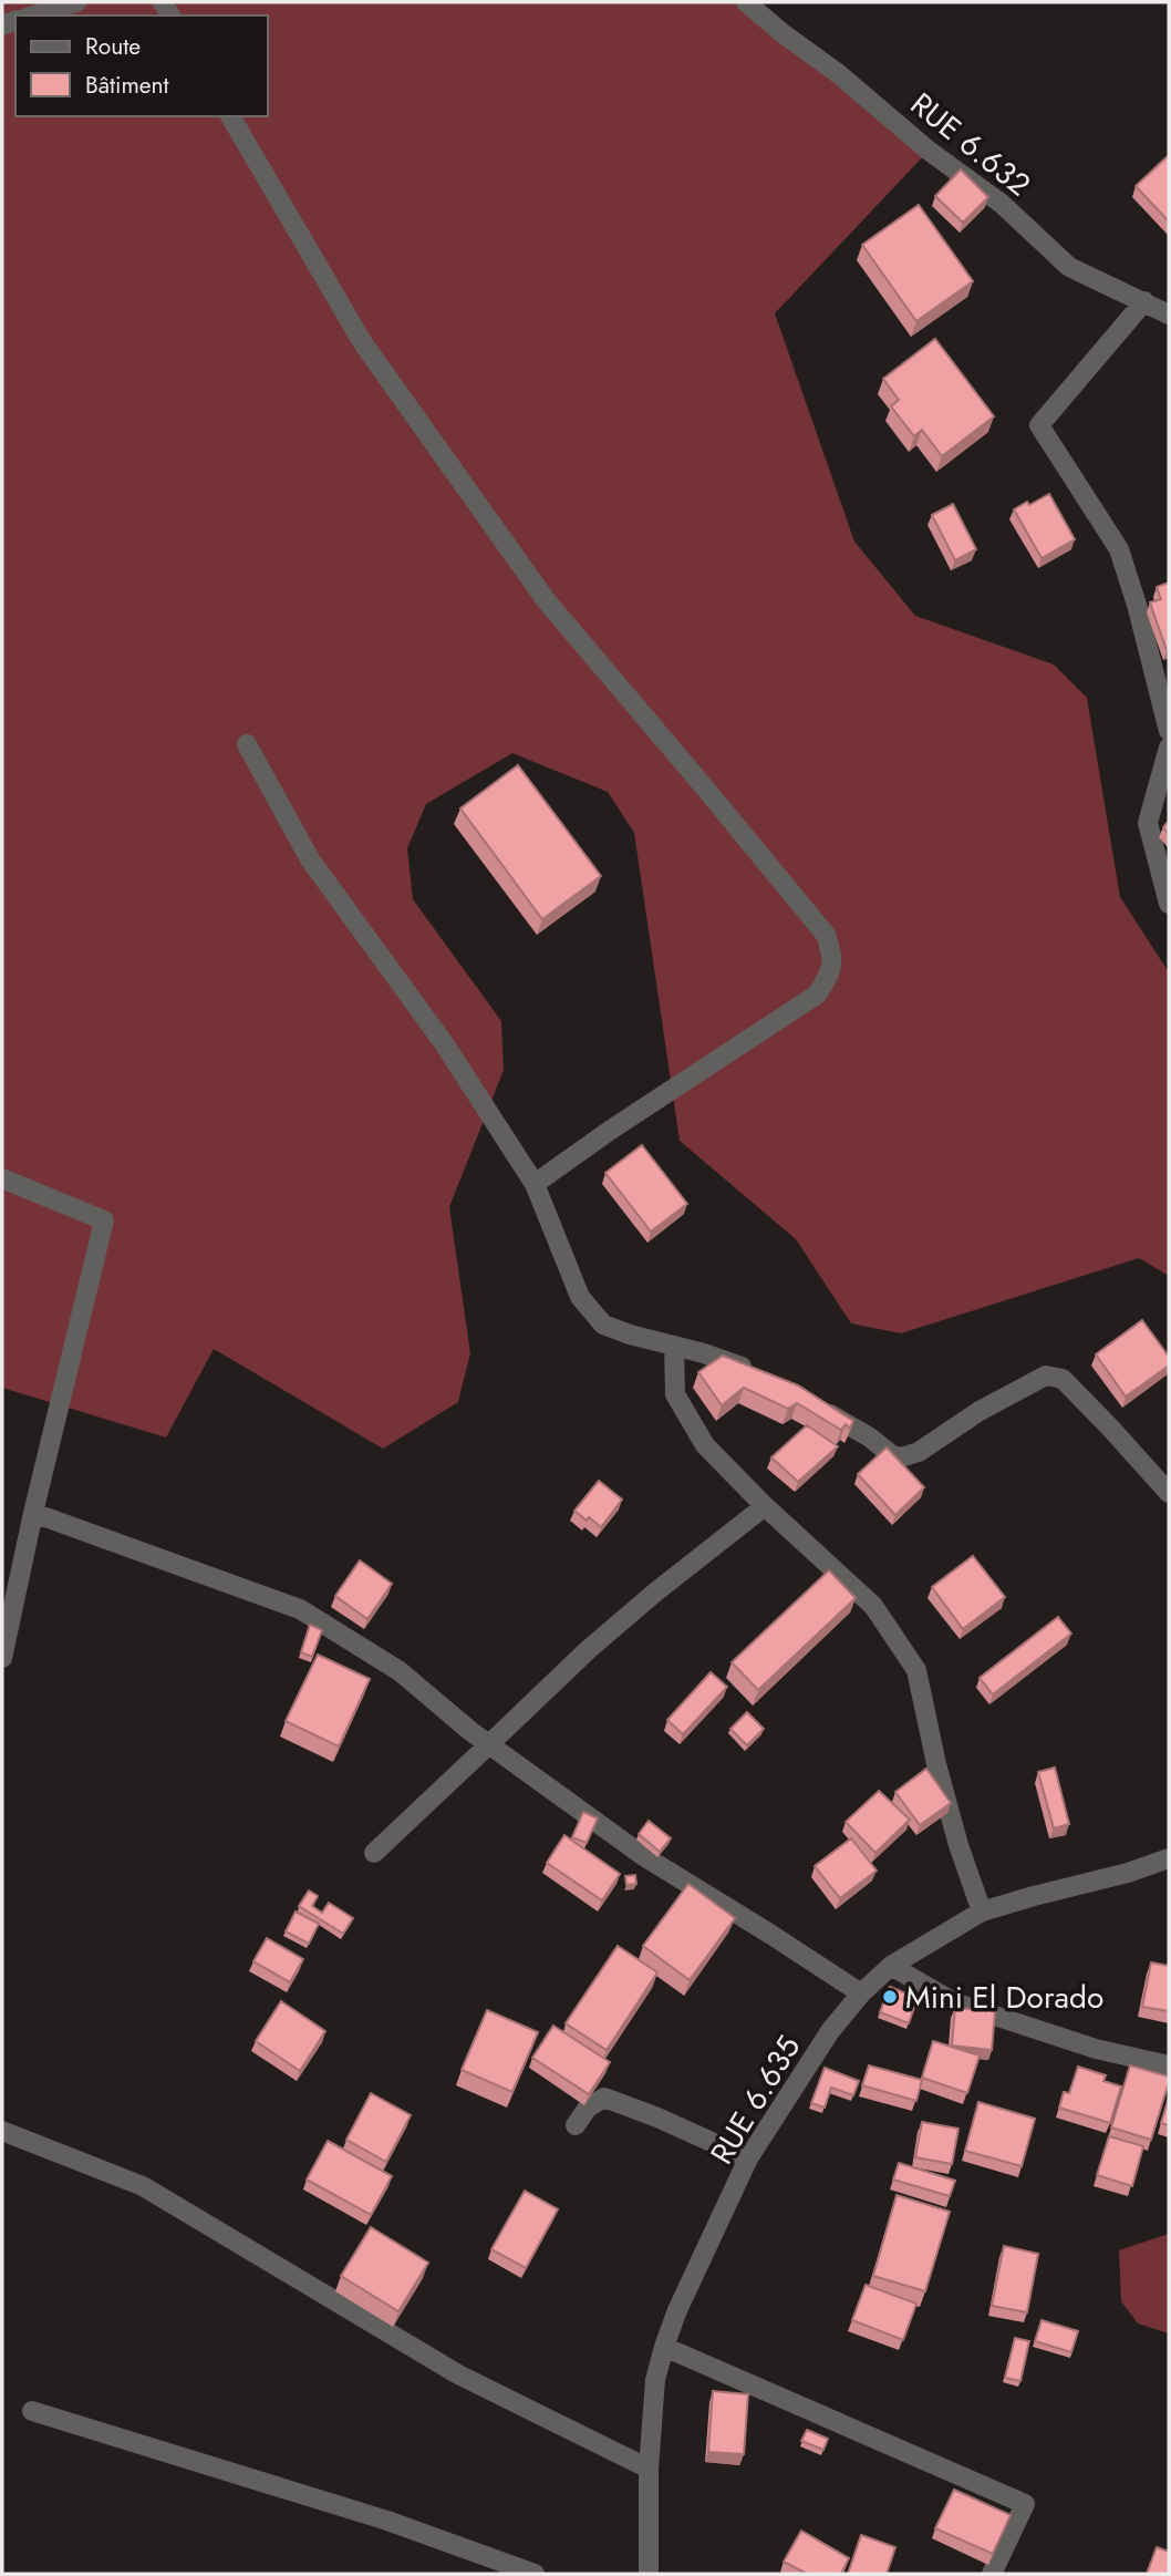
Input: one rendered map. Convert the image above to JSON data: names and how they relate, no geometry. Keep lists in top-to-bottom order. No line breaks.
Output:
{"streets":{"street":["RUE 6.632","RUE 6.635"]},"places":["Mini El Dorado"],"legend":["Route","Bâtiment"]}
